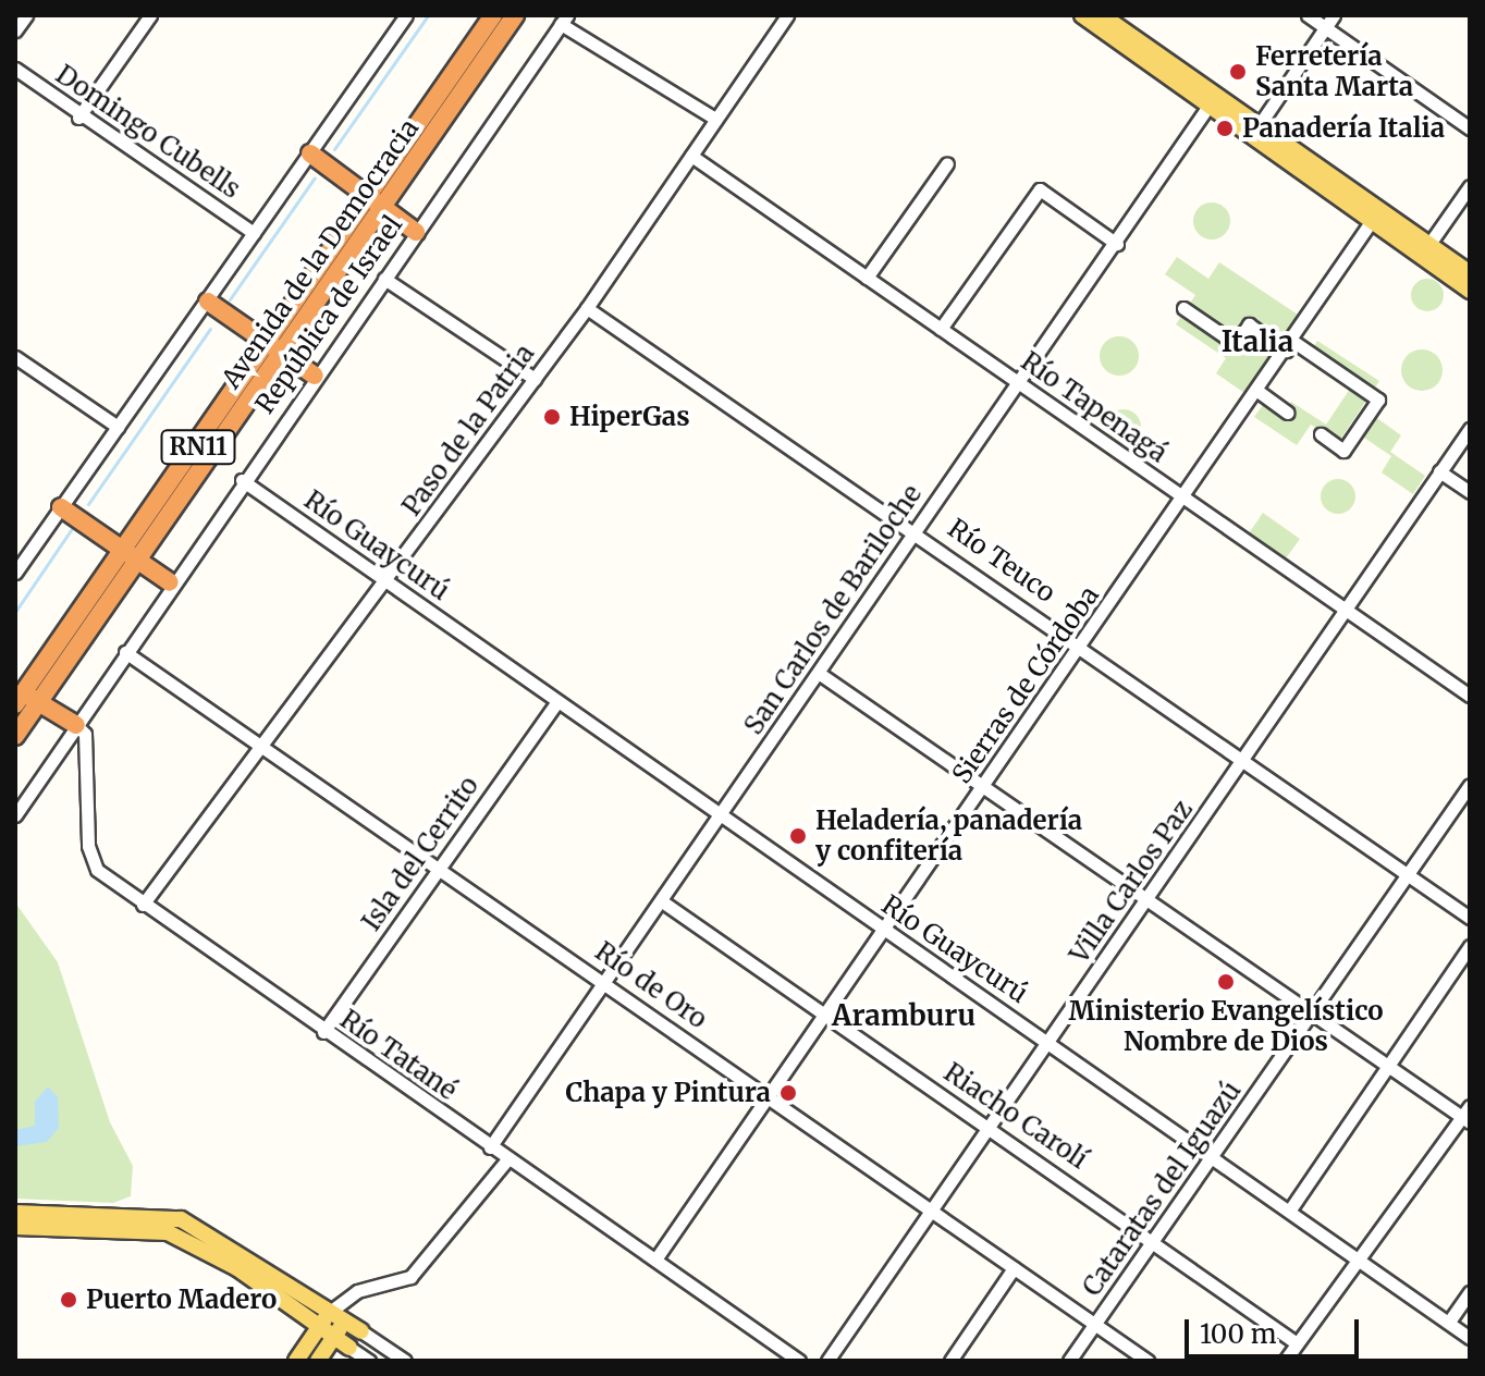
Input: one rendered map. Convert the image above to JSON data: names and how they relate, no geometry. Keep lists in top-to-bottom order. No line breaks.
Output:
{"streets":{"highway":["Avenida de la Democracia","RN11"],"street":["Domingo Cubells","República de Israel","Río Tapenagá","Paso de la Patria","Río Guaycurú","Río Teuco","San Carlos de Bariloche","Sierras de Córdoba","Isla del Cerrito","Villa Carlos Paz","Río de Oro","Río Tatané","Riacho Carolí","Cataratas del Iguazú"]},"crossings":[["República de Israel","Río Guaycurú"],["República de Israel","Río de Oro"],["República de Israel","Río Tatané"],["Río Tapenagá","Paso de la Patria"],["Río Tapenagá","San Carlos de Bariloche"],["Río Tapenagá","Sierras de Córdoba"],["Río Tapenagá","Villa Carlos Paz"],["Paso de la Patria","Río Guaycurú"],["Paso de la Patria","Río Teuco"],["Paso de la Patria","Río de Oro"],["Paso de la Patria","Río Tatané"],["Río Guaycurú","San Carlos de Bariloche"],["Río Guaycurú","Sierras de Córdoba"],["Río Guaycurú","Isla del Cerrito"],["Río Guaycurú","Villa Carlos Paz"],["Río Guaycurú","Cataratas del Iguazú"],["Río Teuco","San Carlos de Bariloche"],["Río Teuco","Sierras de Córdoba"],["Río Teuco","Villa Carlos Paz"],["Río Teuco","Cataratas del Iguazú"],["San Carlos de Bariloche","Río de Oro"],["San Carlos de Bariloche","Río Tatané"],["San Carlos de Bariloche","Riacho Carolí"],["Sierras de Córdoba","Río de Oro"],["Sierras de Córdoba","Río Tatané"],["Sierras de Córdoba","Riacho Carolí"],["Isla del Cerrito","Río de Oro"],["Isla del Cerrito","Río Tatané"],["Villa Carlos Paz","Río de Oro"],["Villa Carlos Paz","Riacho Carolí"],["Río de Oro","Cataratas del Iguazú"],["Riacho Carolí","Cataratas del Iguazú"]],"districts":["Italia","Aramburu"],"places":["Ferretería Santa Marta","Panadería Italia","HiperGas","Heladería, panadería y confitería","Ministerio Evangelístico Nombre de Dios","Chapa y Pintura","Puerto Madero"],"scale_bar":"100 m"}
